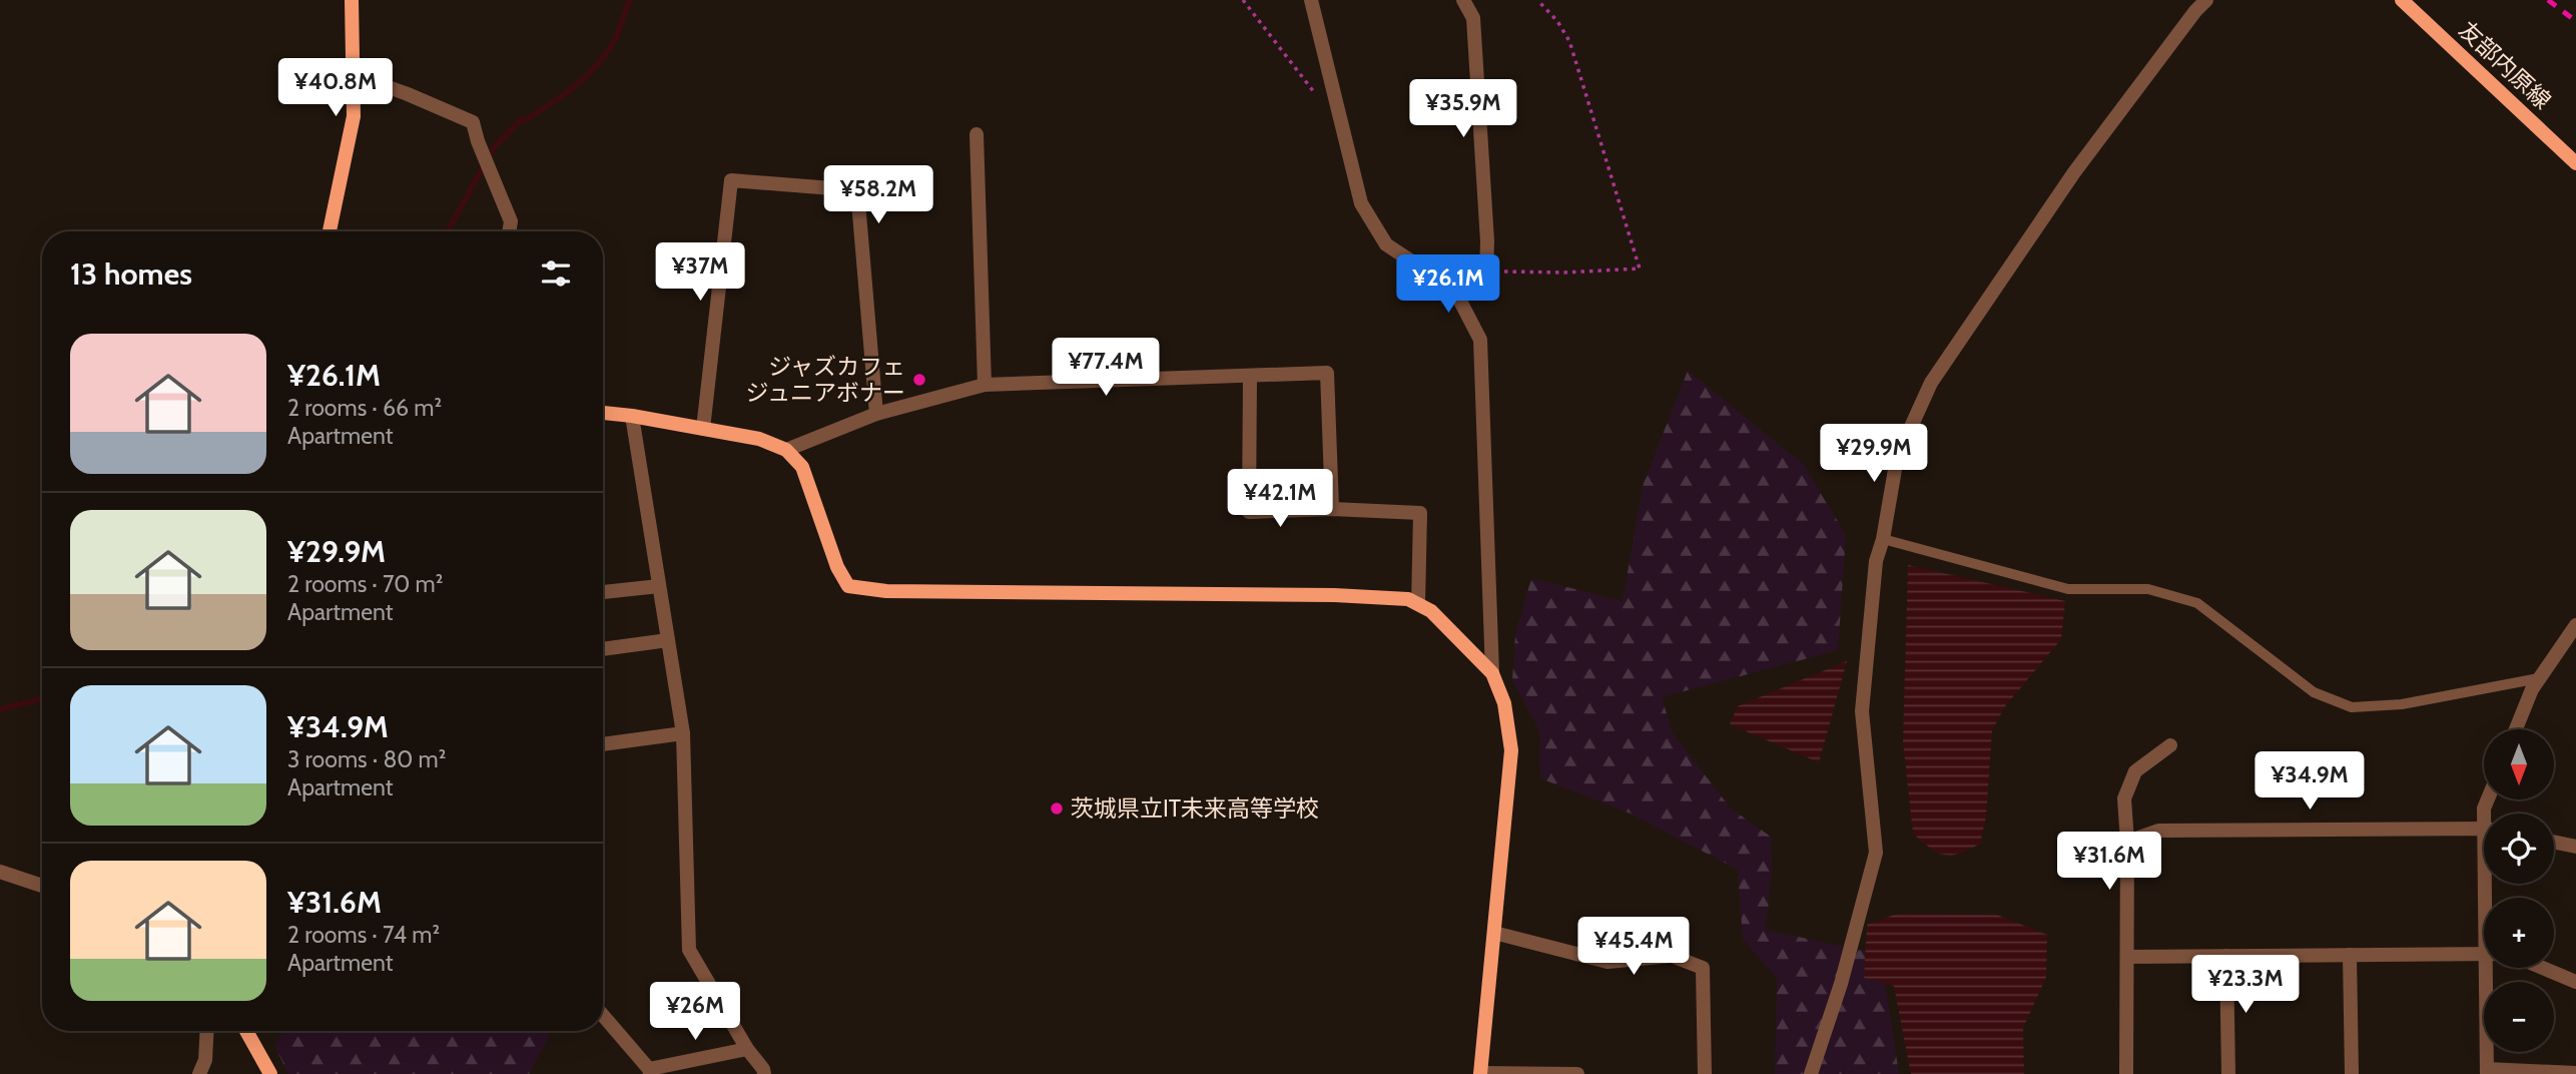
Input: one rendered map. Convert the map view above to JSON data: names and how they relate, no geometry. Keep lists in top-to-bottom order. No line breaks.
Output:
{"streets":{"street":["友部内原線"]},"places":["ジャズカフェ ジュニアボナー","茨城県立IT未来高等学校"],"north":"bottom","page":{"price":["¥40.8M","¥35.9M","¥58.2M","¥37M","¥26.1M","¥77.4M","¥29.9M","¥42.1M","¥34.9M","¥31.6M","¥45.4M","¥23.3M","¥26M"],"heading":"13 homes","list":[{"name":"¥26.1M","note":"2 rooms · 66 m² · Apartment"},{"name":"¥29.9M","note":"2 rooms · 70 m² · Apartment"},{"name":"¥34.9M","note":"3 rooms · 80 m² · Apartment"},{"name":"¥31.6M","note":"2 rooms · 74 m² · Apartment"}],"map_buttons":["+","−"]}}
